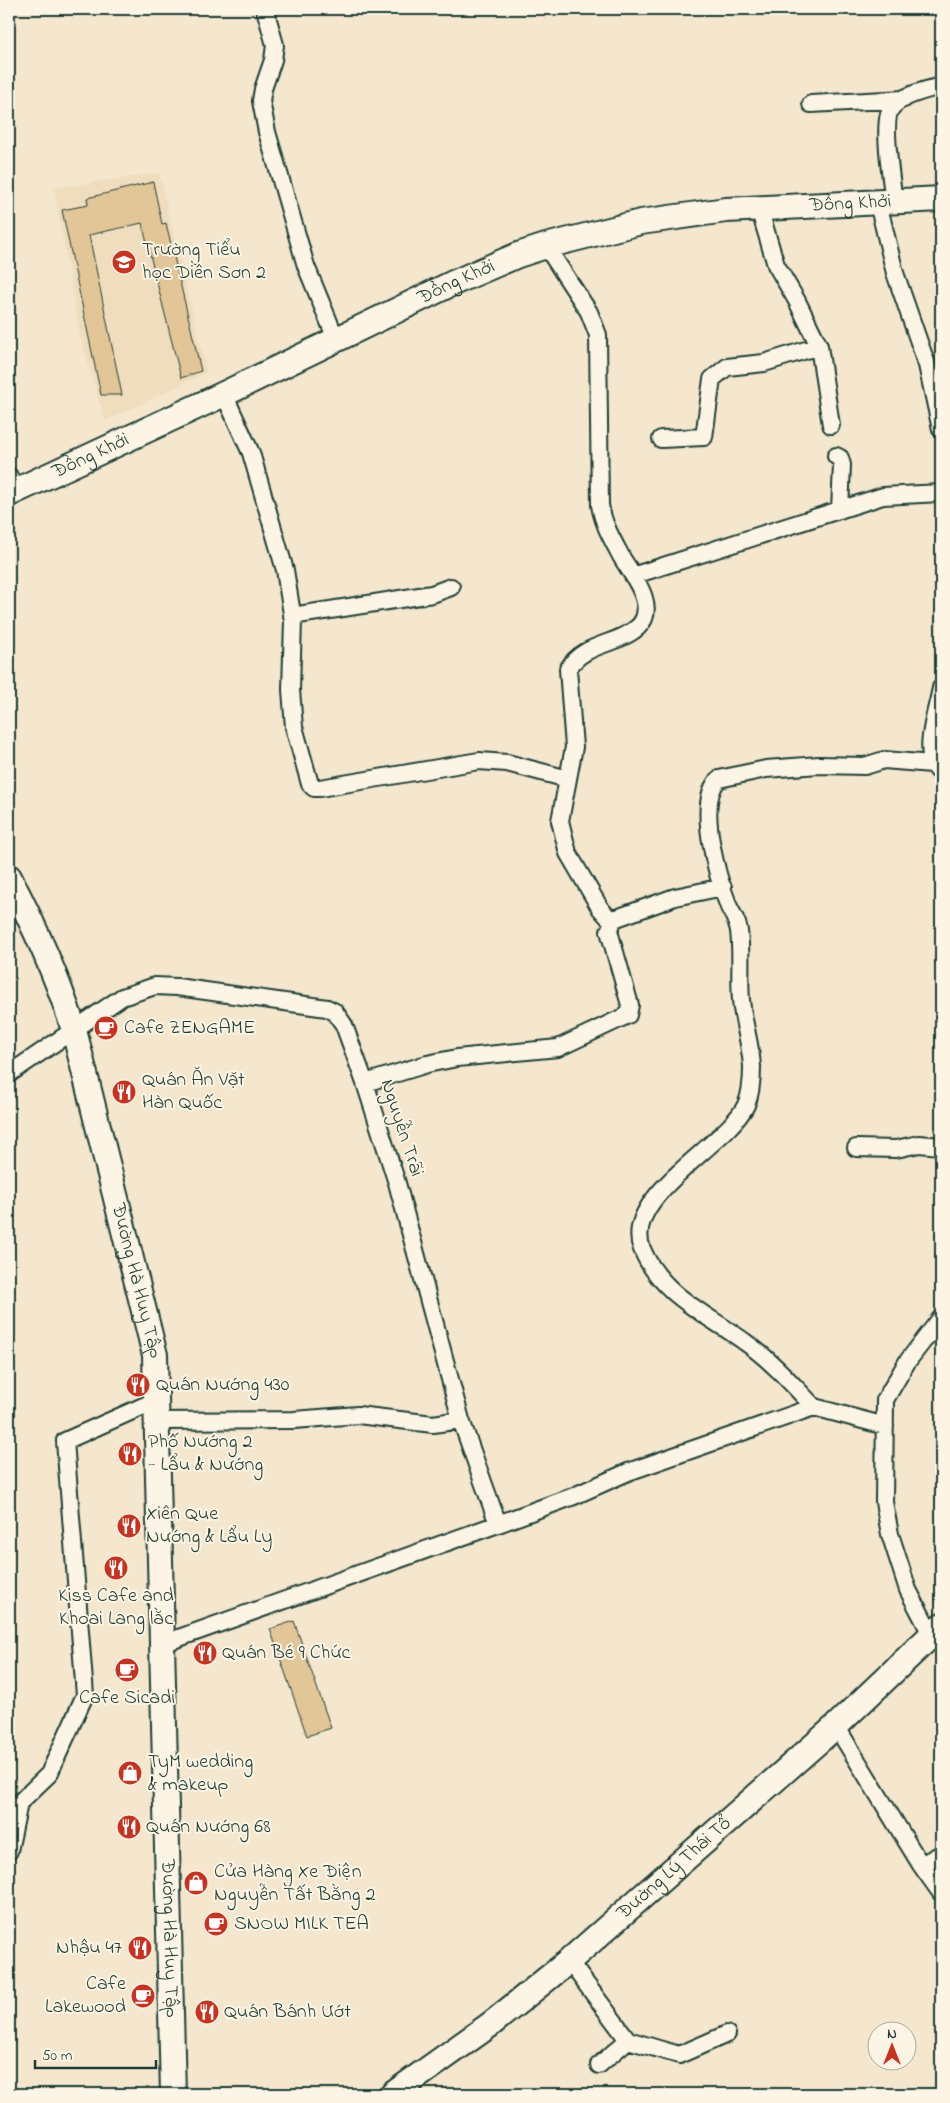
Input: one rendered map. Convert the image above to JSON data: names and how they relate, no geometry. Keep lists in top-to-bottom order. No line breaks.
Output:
{"streets":{"street":["Đồng Khởi","Nguyễn Trãi","Đường Hà Huy Tập","Đường Lý Thái Tổ"]},"crossings":[["Nguyễn Trãi","Đường Hà Huy Tập"]],"places":{"school or university":["Trường Tiểu học Diên Sơn 2"],"cafe":["Cafe ZENGAME","Cafe Sicadi","SNOW MILK TEA","Cafe Lakewood"],"restaurant":["Quán Ăn Vặt Hàn Quốc","Quán Nướng 430","Phố Nướng 2 - Lẩu & Nướng","Xiên Que Nướng & Lẩu Ly","Kiss Cafe and Khoai Lang lằc","Quán Bé 9 Chức","Quán Nướng 68","Nhậu 47","Quán Bánh Ướt"],"shop":["TyM wedding & makeup","Cửa Hàng Xe Điện Nguyễn Tất Bằng 2"]},"scale_bar":"50 m","north":"top"}
